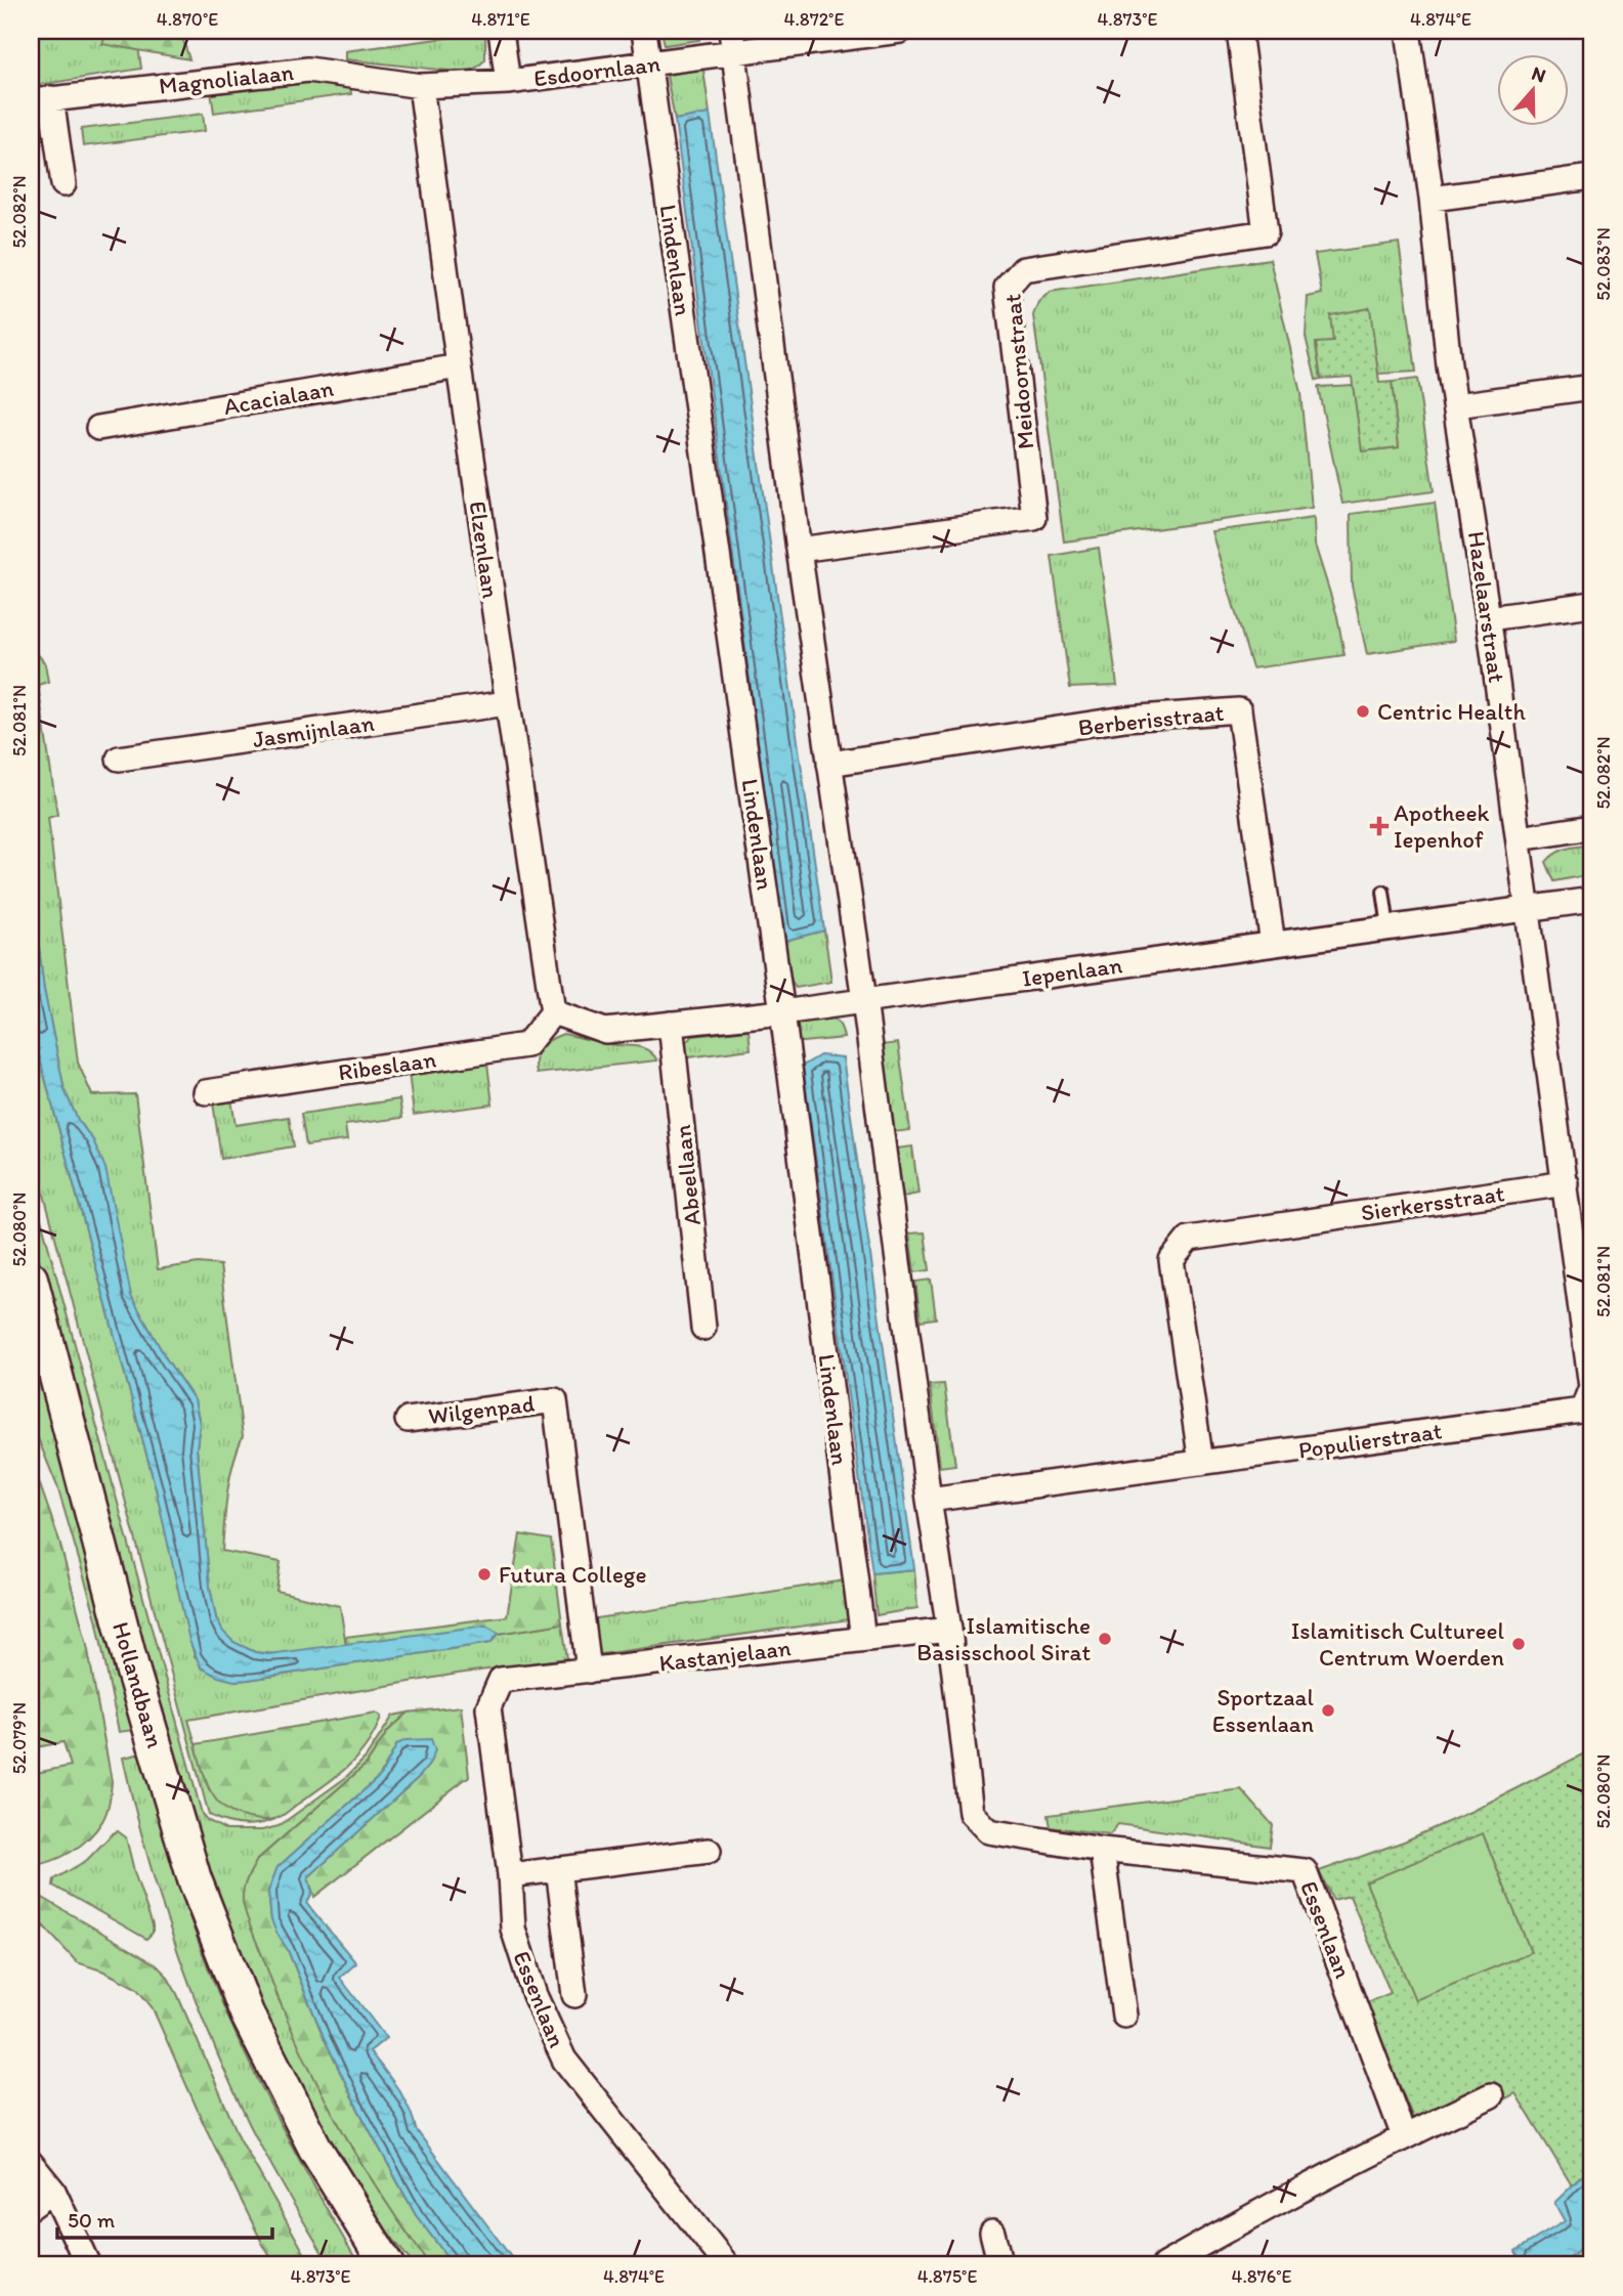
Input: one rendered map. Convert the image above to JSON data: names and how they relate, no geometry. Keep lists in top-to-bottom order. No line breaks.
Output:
{"streets":{"main road":["Hollandbaan"],"street":["Esdoornlaan","Magnolialaan","Lindenlaan","Meidoornstraat","Acacialaan","Elzenlaan","Hazelaarstraat","Berberisstraat","Jasmijnlaan","Iepenlaan","Ribeslaan","Abeellaan","Sierkersstraat","Wilgenpad","Populierstraat","Kastanjelaan","Essenlaan"]},"crossings":[["Esdoornlaan","Magnolialaan"],["Esdoornlaan","Lindenlaan"],["Esdoornlaan","Elzenlaan"],["Magnolialaan","Elzenlaan"],["Lindenlaan","Iepenlaan"],["Lindenlaan","Kastanjelaan"],["Acacialaan","Elzenlaan"],["Elzenlaan","Jasmijnlaan"],["Elzenlaan","Iepenlaan"],["Elzenlaan","Ribeslaan"],["Hazelaarstraat","Iepenlaan"],["Hazelaarstraat","Sierkersstraat"],["Hazelaarstraat","Populierstraat"],["Berberisstraat","Iepenlaan"],["Iepenlaan","Ribeslaan"],["Iepenlaan","Abeellaan"],["Sierkersstraat","Populierstraat"],["Wilgenpad","Kastanjelaan"],["Kastanjelaan","Essenlaan"]],"places":{"other":["Centric Health","Futura College","Islamitische Basisschool Sirat","Islamitisch Cultureel Centrum Woerden","Sportzaal Essenlaan"],"health":["Apotheek Iepenhof"]},"scale_bar":"50 m","north":"top","coordinates":["4.870°E","4.871°E","4.872°E","4.873°E","4.874°E","52.082°N","52.083°N","52.081°N","52.080°N","52.079°N","4.875°E","4.876°E"]}
